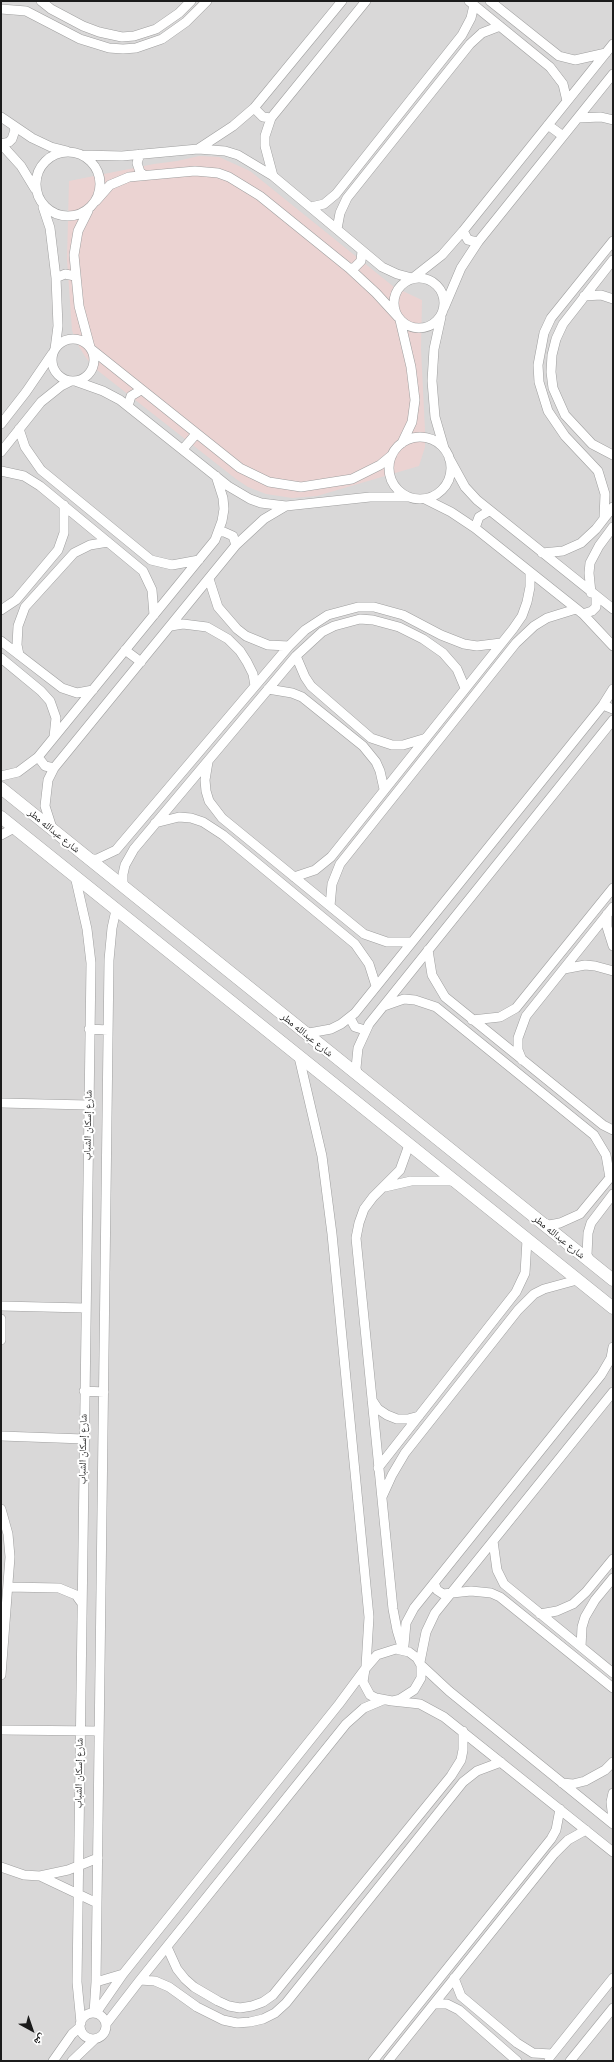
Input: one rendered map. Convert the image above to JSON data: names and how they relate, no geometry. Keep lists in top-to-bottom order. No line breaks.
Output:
{"streets":{"street":["شارع عبدالله مطر","شارع إسكان الشباب"]},"north":"bottom right"}
